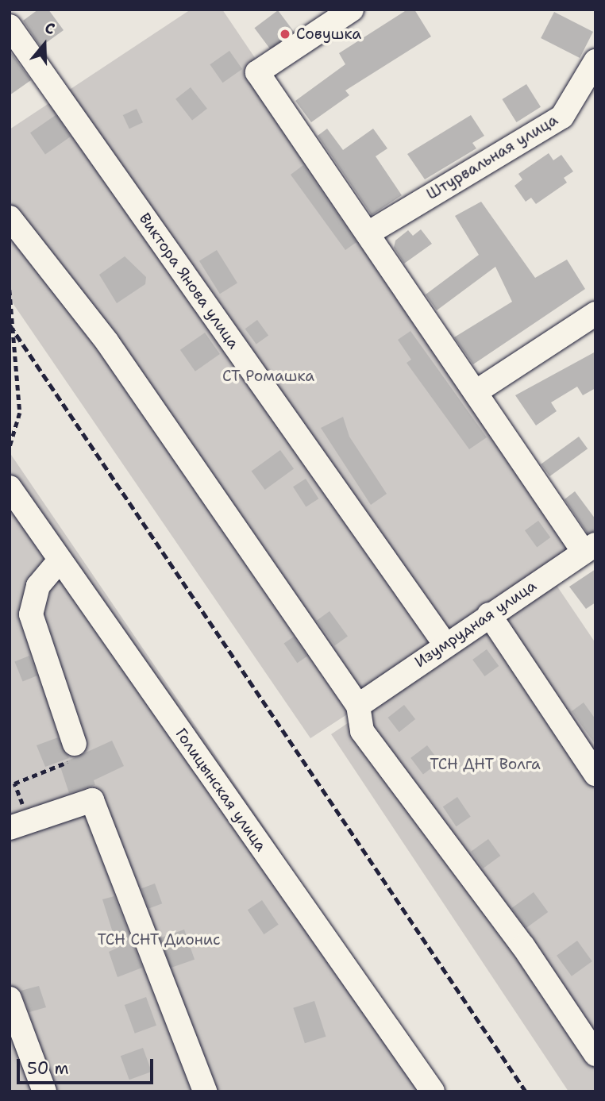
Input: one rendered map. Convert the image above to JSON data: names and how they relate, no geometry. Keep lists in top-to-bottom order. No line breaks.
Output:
{"streets":{"street":["Штурвальная улица","Виктора Янова улица","Изумрудная улица","Голицынская улица"]},"crossings":[["Виктора Янова улица","Изумрудная улица"]],"parks":["СТ Ромашка","ТСН ДНТ Волга","ТСН СНТ Дионис"],"places":["Совушка"],"scale_bar":"50 m","north":"top"}
